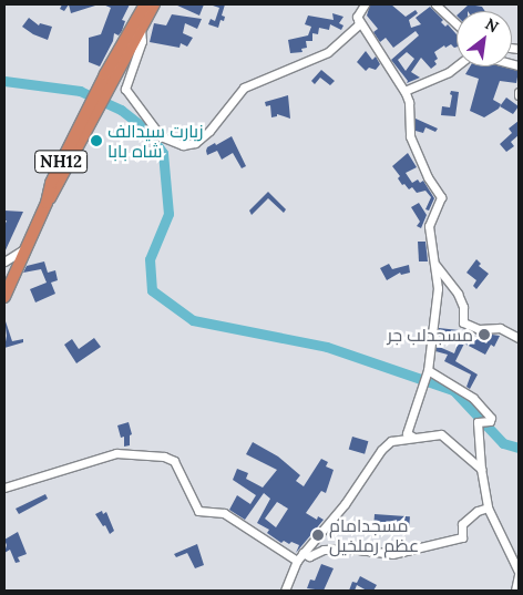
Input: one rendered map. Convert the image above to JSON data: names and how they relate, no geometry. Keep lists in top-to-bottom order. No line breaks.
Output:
{"streets":{"highway":["NH12"]},"places":["زیارت سیدالف شاه بابا","مسجدلب جر","مسجدامام عظم رملخیل"],"north":"top right"}
